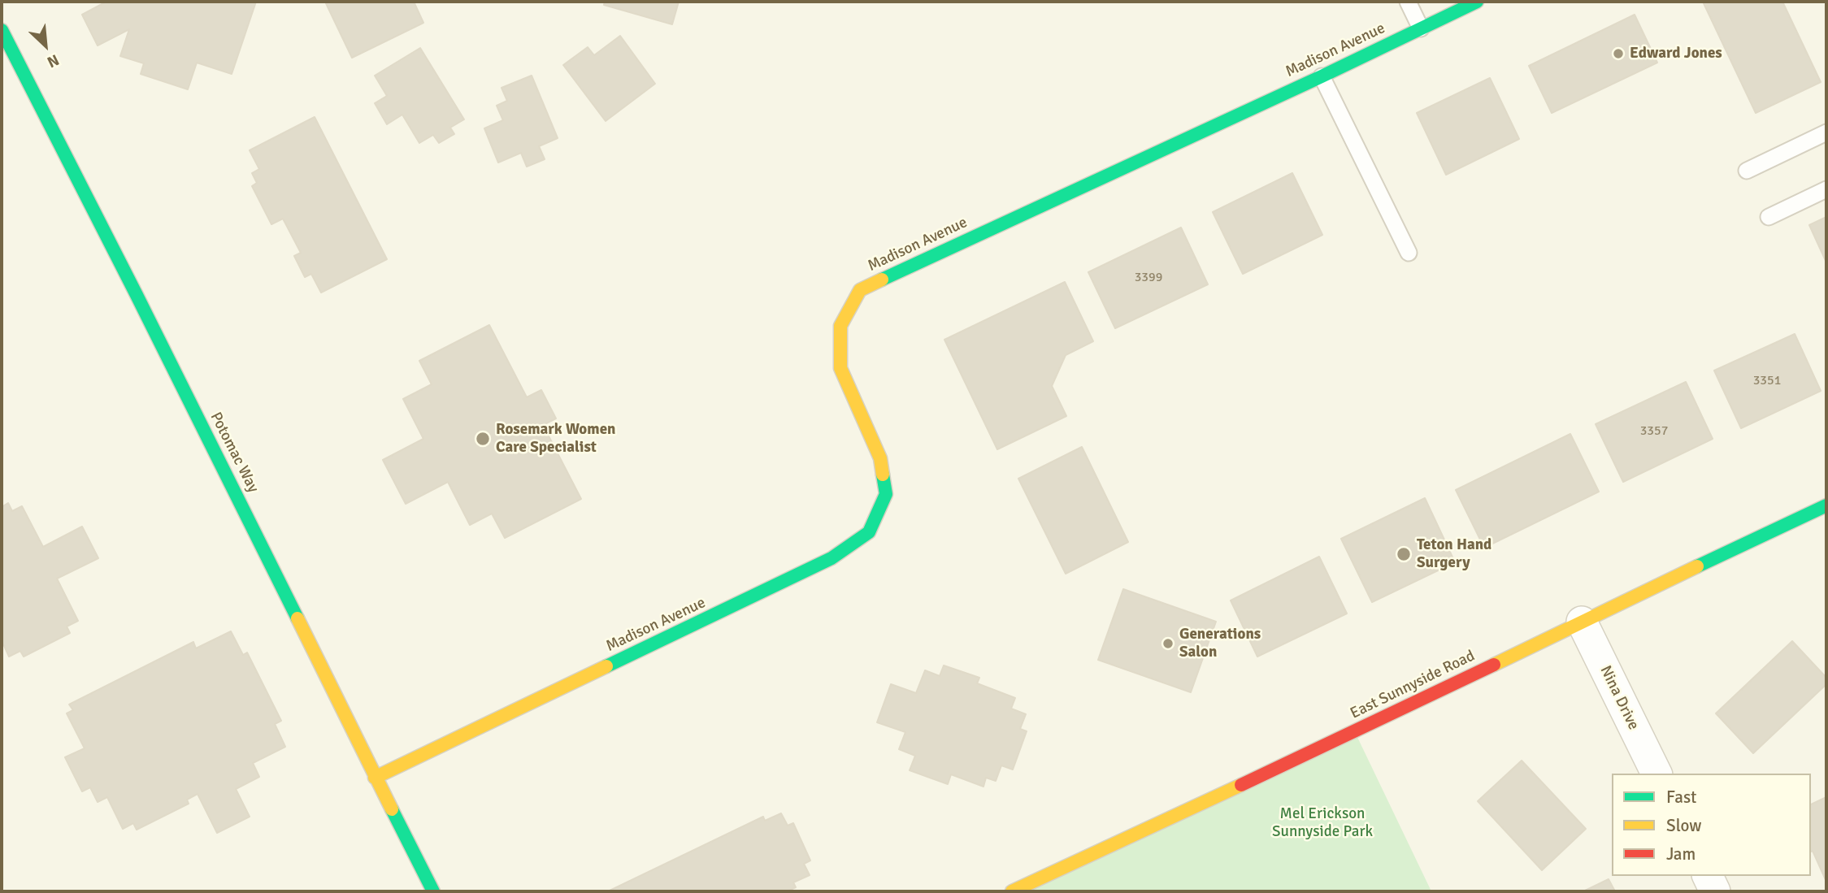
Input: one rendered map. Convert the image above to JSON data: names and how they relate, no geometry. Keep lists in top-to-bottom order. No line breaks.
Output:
{"streets":{"street":["Madison Avenue","Potomac Way","East Sunnyside Road","Nina Drive"]},"crossings":[["Madison Avenue","Potomac Way"],["East Sunnyside Road","Nina Drive"]],"parks":["Mel Erickson Sunnyside Park"],"places":["Edward Jones","Rosemark Women Care Specialist","Teton Hand Surgery","Generations Salon"],"house_numbers":["3399","3351","3357"],"legend":["Fast","Slow","Jam"],"north":"bottom right"}
